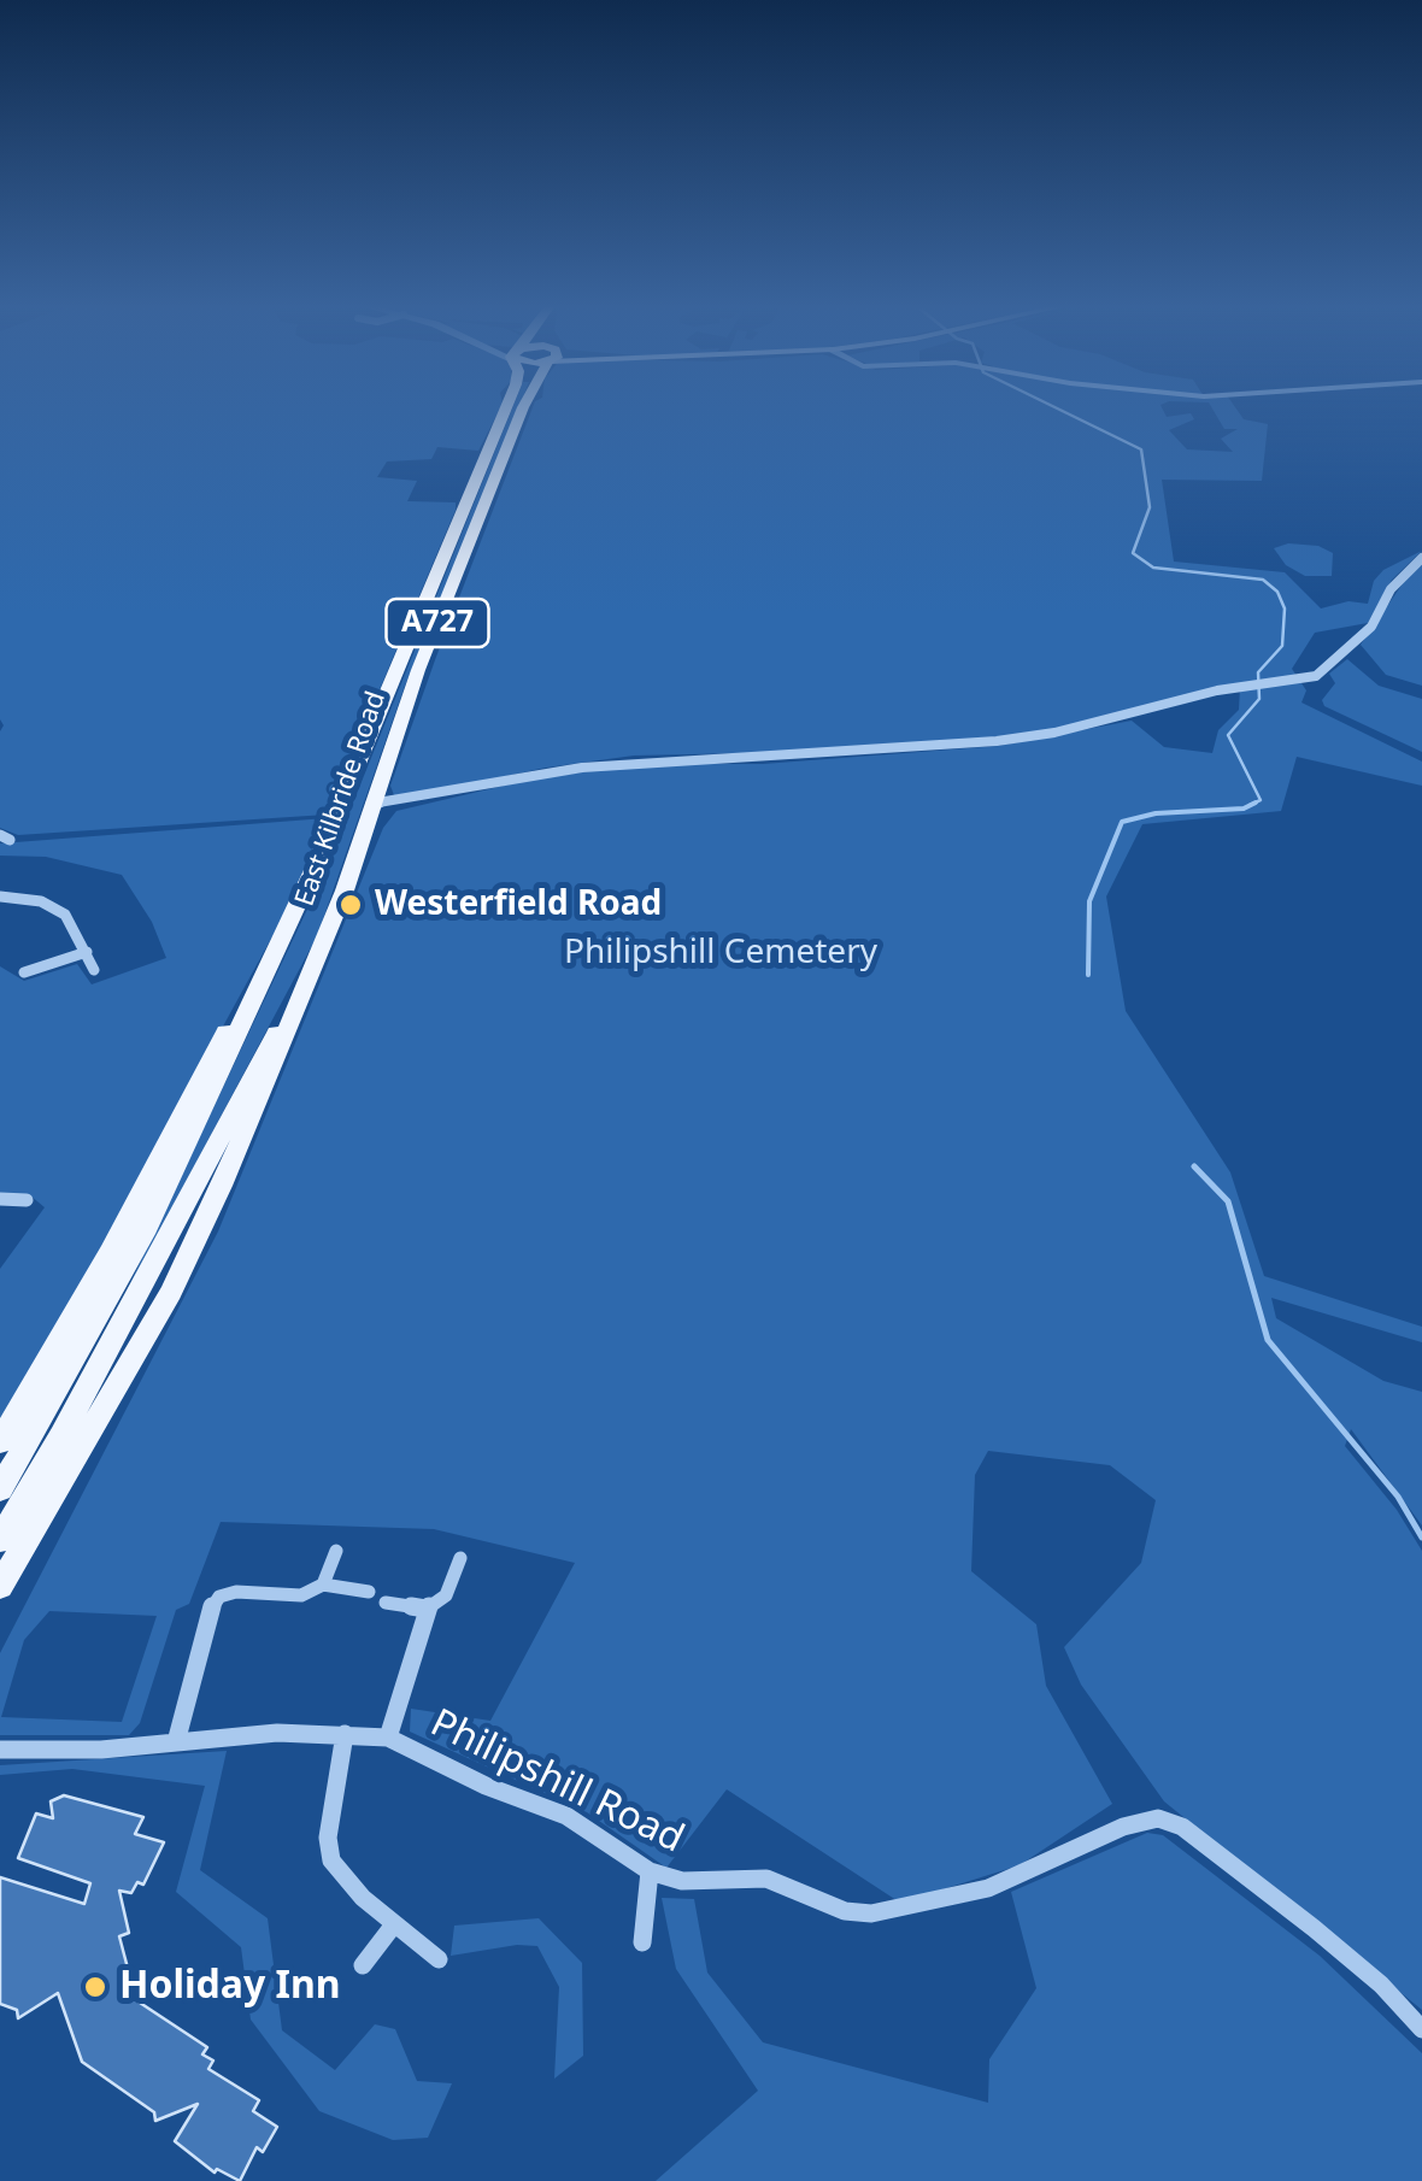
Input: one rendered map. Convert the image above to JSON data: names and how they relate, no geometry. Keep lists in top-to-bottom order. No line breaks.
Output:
{"streets":{"main road":["A727","East Kilbride Road"],"street":["Philipshill Road"]},"crossings":[["A727","East Kilbride Road"]],"parks":["Philipshill Cemetery"],"places":["Westerfield Road","Holiday Inn"]}
